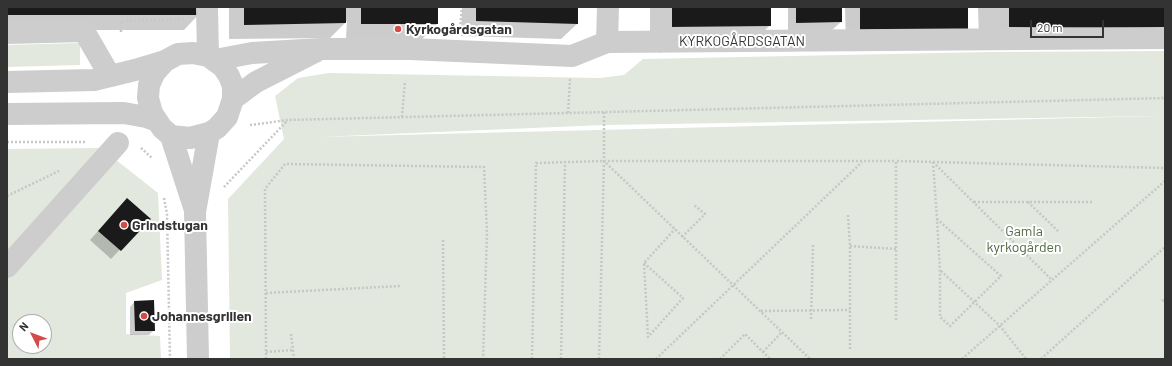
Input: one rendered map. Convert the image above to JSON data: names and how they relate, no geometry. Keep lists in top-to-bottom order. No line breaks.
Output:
{"streets":{"street":["KYRKOGÅRDSGATAN"]},"parks":["Gamla kyrkogården"],"places":["Kyrkogårdsgatan","Grindstugan","Johannesgrillen"],"scale_bar":"20 m","north":"top left"}
